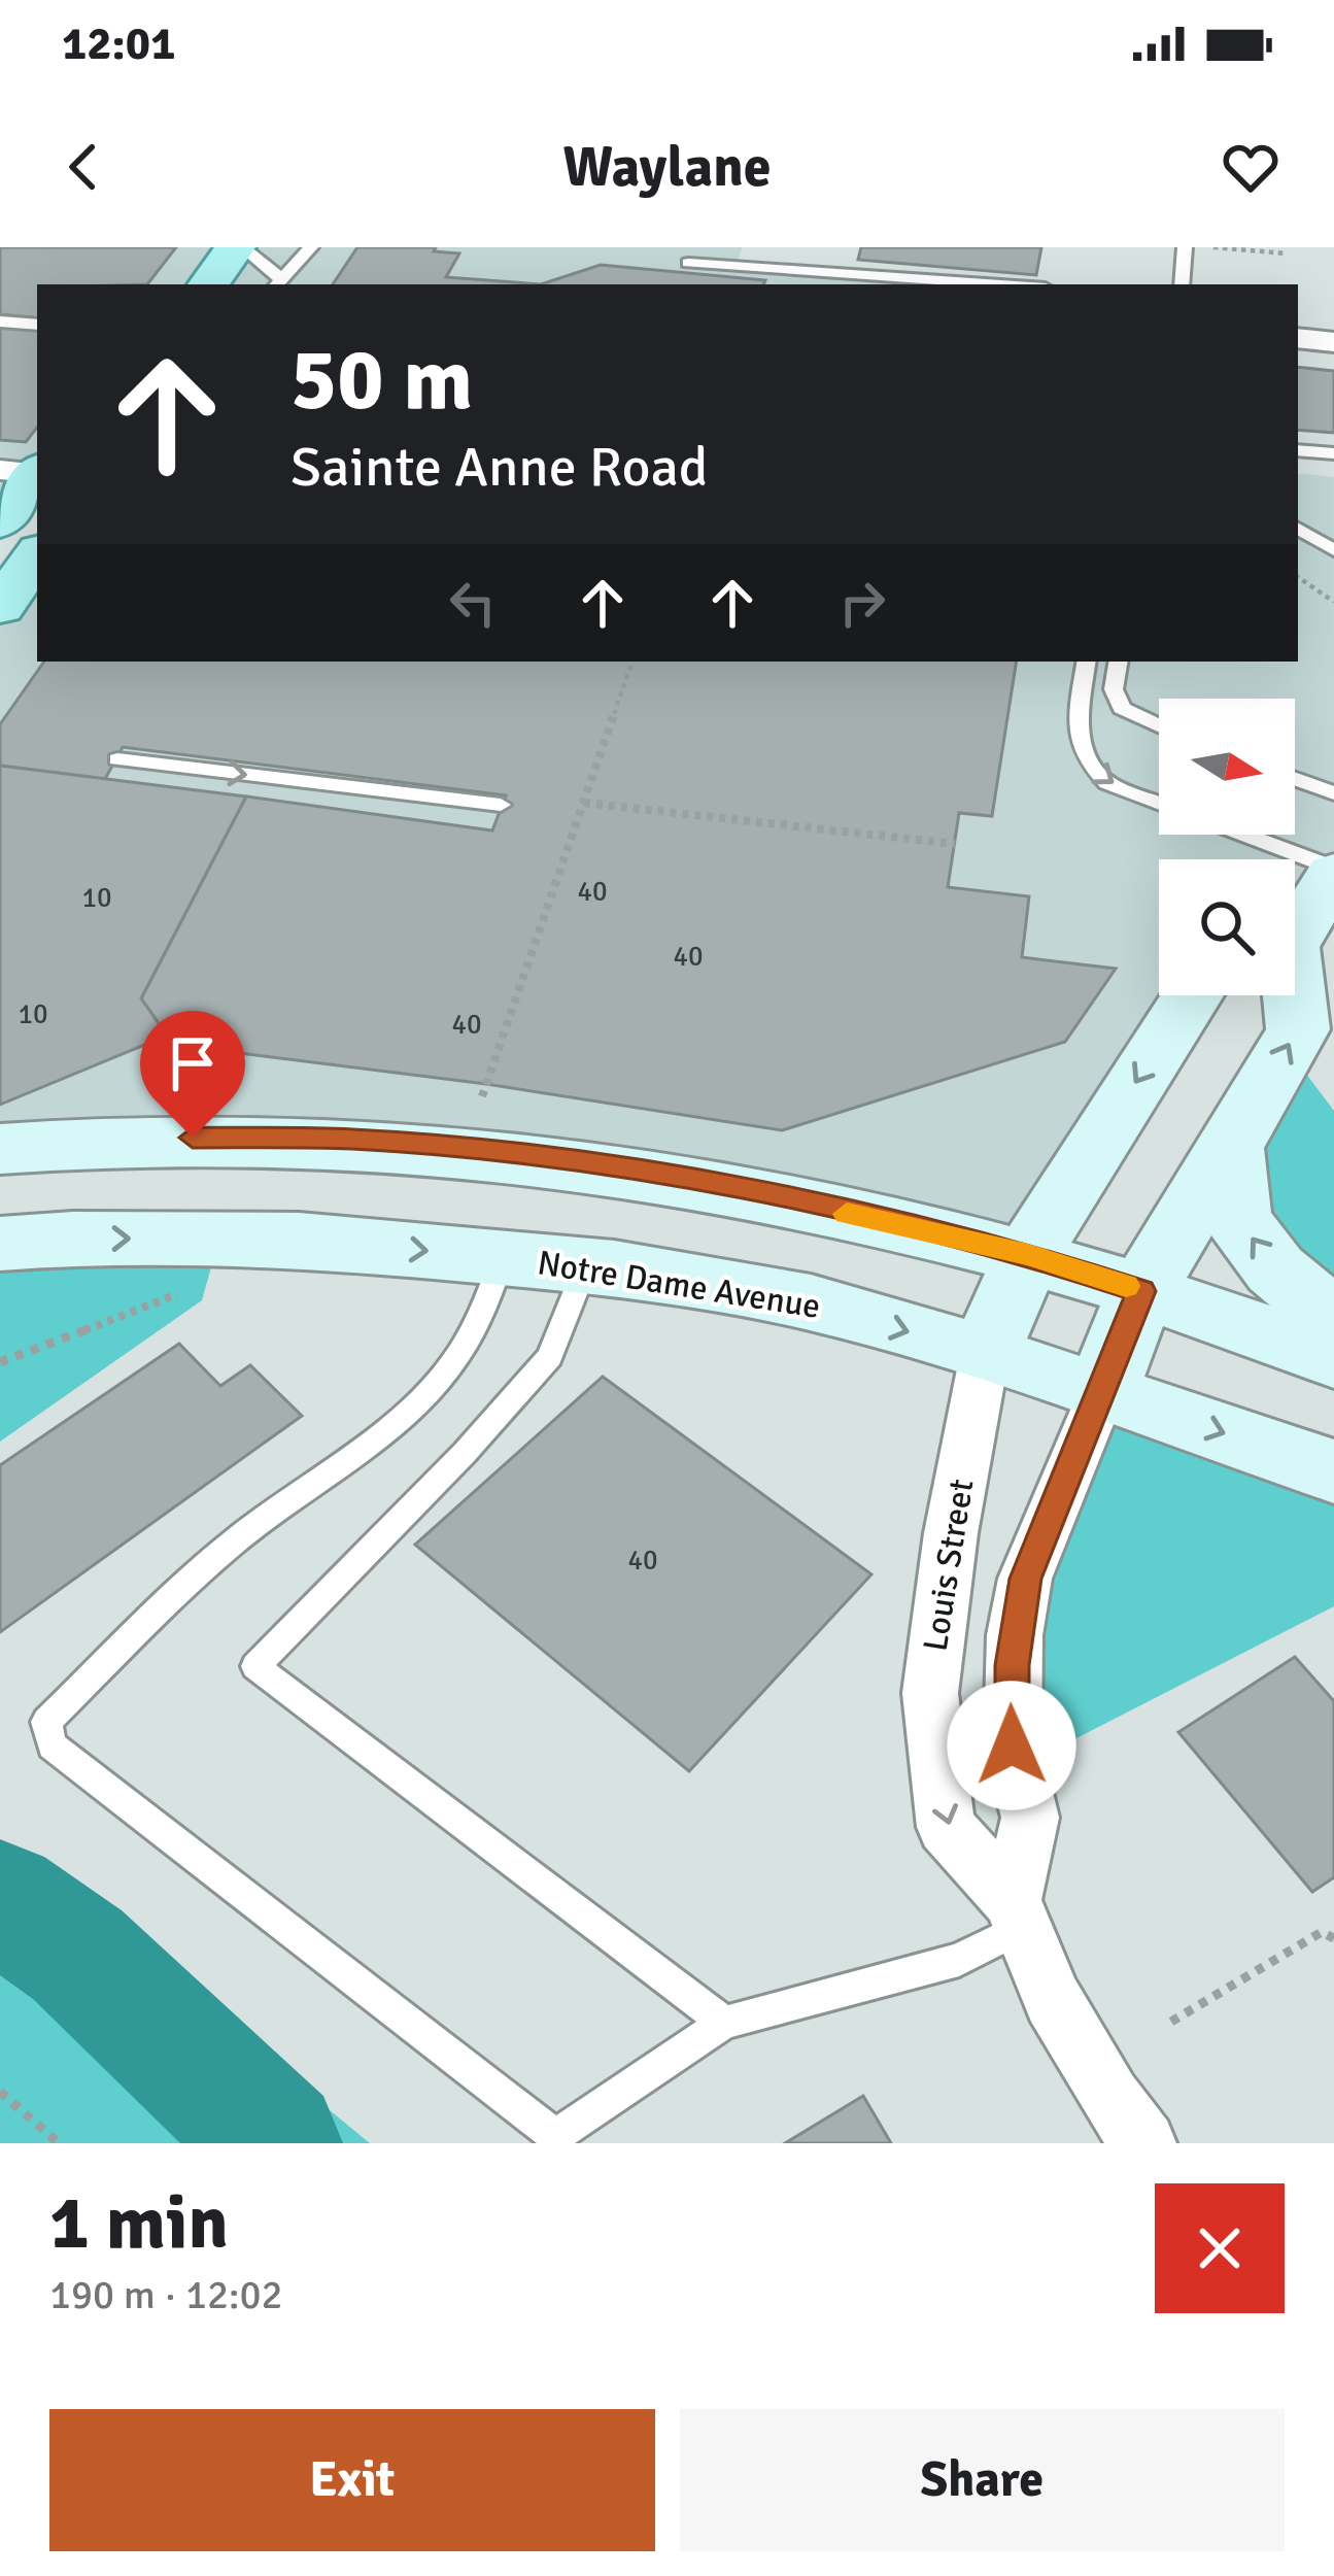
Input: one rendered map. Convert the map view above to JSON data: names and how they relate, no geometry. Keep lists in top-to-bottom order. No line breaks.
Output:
{"streets":{"main road":["Notre Dame Avenue"],"street":["Louis Street"]},"crossings":[["Notre Dame Avenue","Louis Street"]],"house_numbers":["40","10","40","10","40","40"],"north":"right","page":{"status":"12:01","header":"Waylane","turn":["50 m","Sainte Anne Road"],"heading":["1 min","190 m · 12:02"],"buttons":["Exit","Share"]}}
